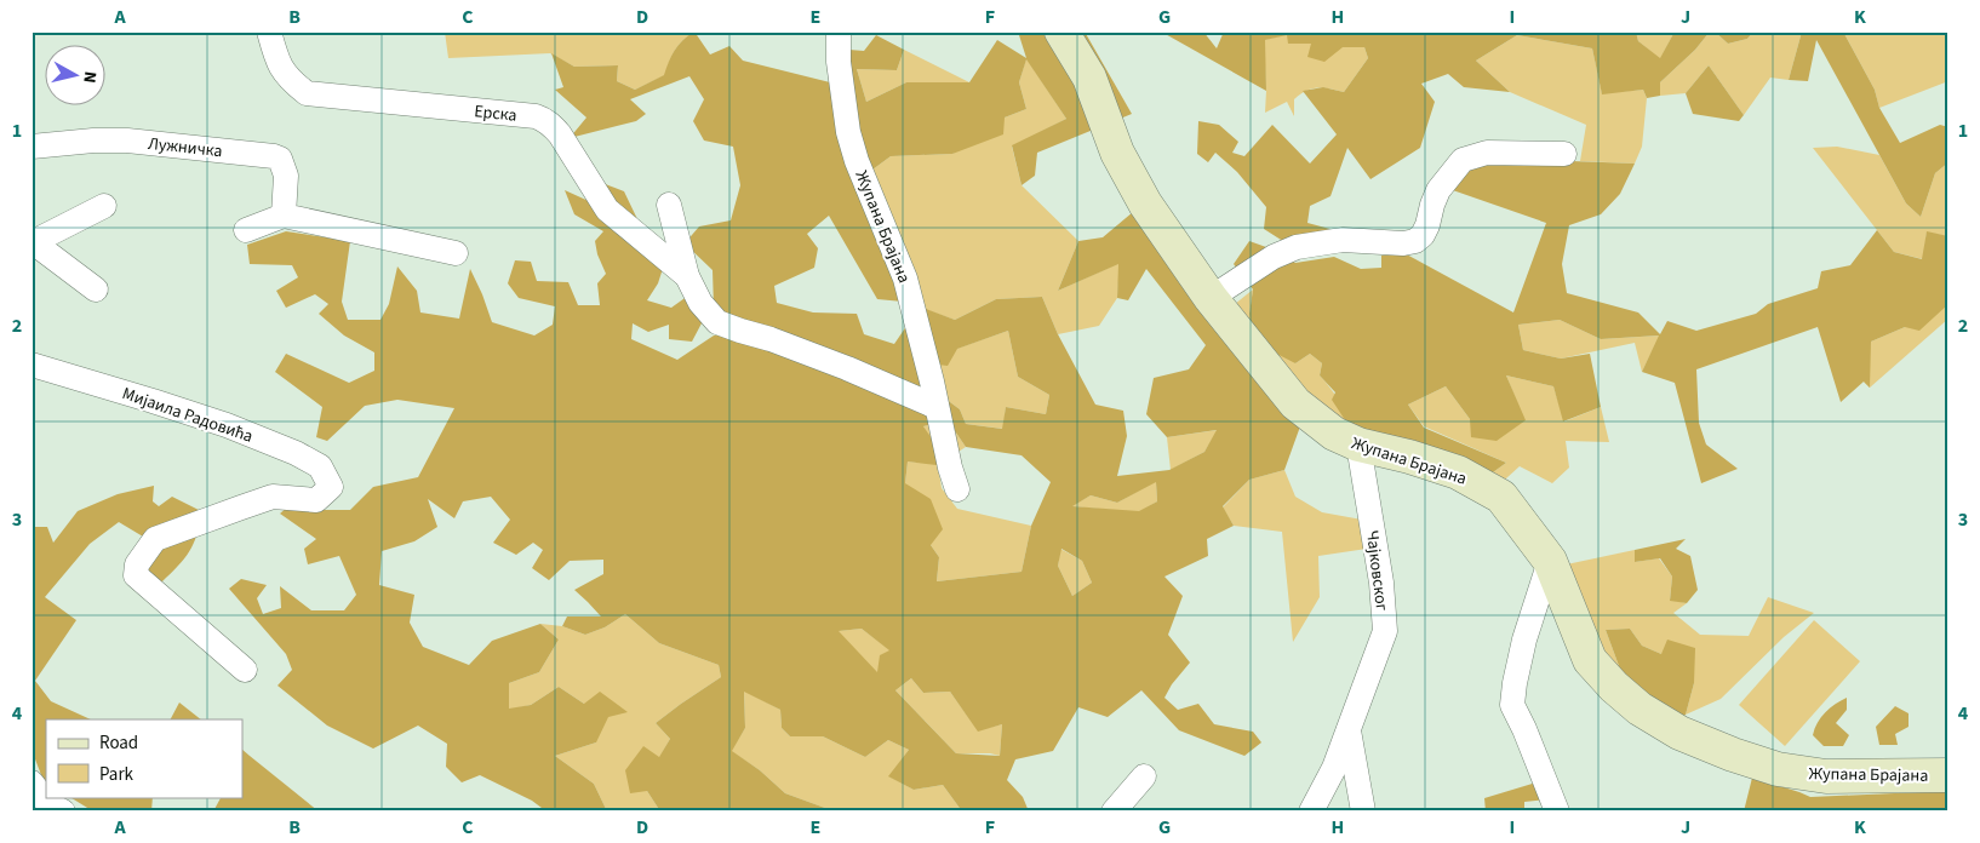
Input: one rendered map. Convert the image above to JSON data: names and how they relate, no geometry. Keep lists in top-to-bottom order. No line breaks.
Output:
{"streets":{"street":["Ерска","Лужничка","Жупана Брајана","Мијаила Радовића","Чајковског"]},"crossings":[["Жупана Брајана","Чајковског"]],"legend":["Road","Park"],"north":"right","grid":{"columns":["A","B","C","D","E","F","G","H","I","J","K"],"rows":["1","2","3","4"]}}
